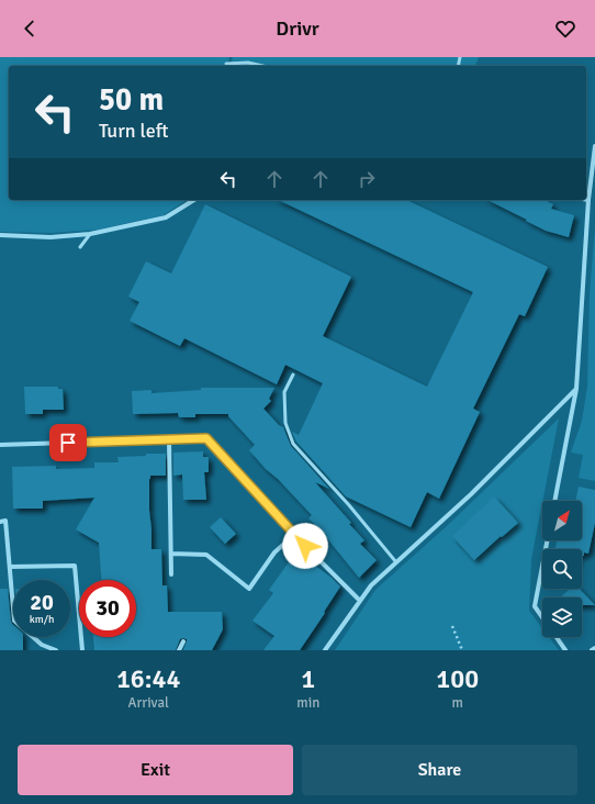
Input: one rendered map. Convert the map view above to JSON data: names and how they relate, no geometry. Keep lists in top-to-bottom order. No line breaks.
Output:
{"north":"top right","page":{"header":"Drivr","turn":["50 m","Turn left"],"speed":"20 km/h","limit":"30","eta":["16:44","Arrival","1","min","100","m"],"buttons":["Exit","Share"]}}
